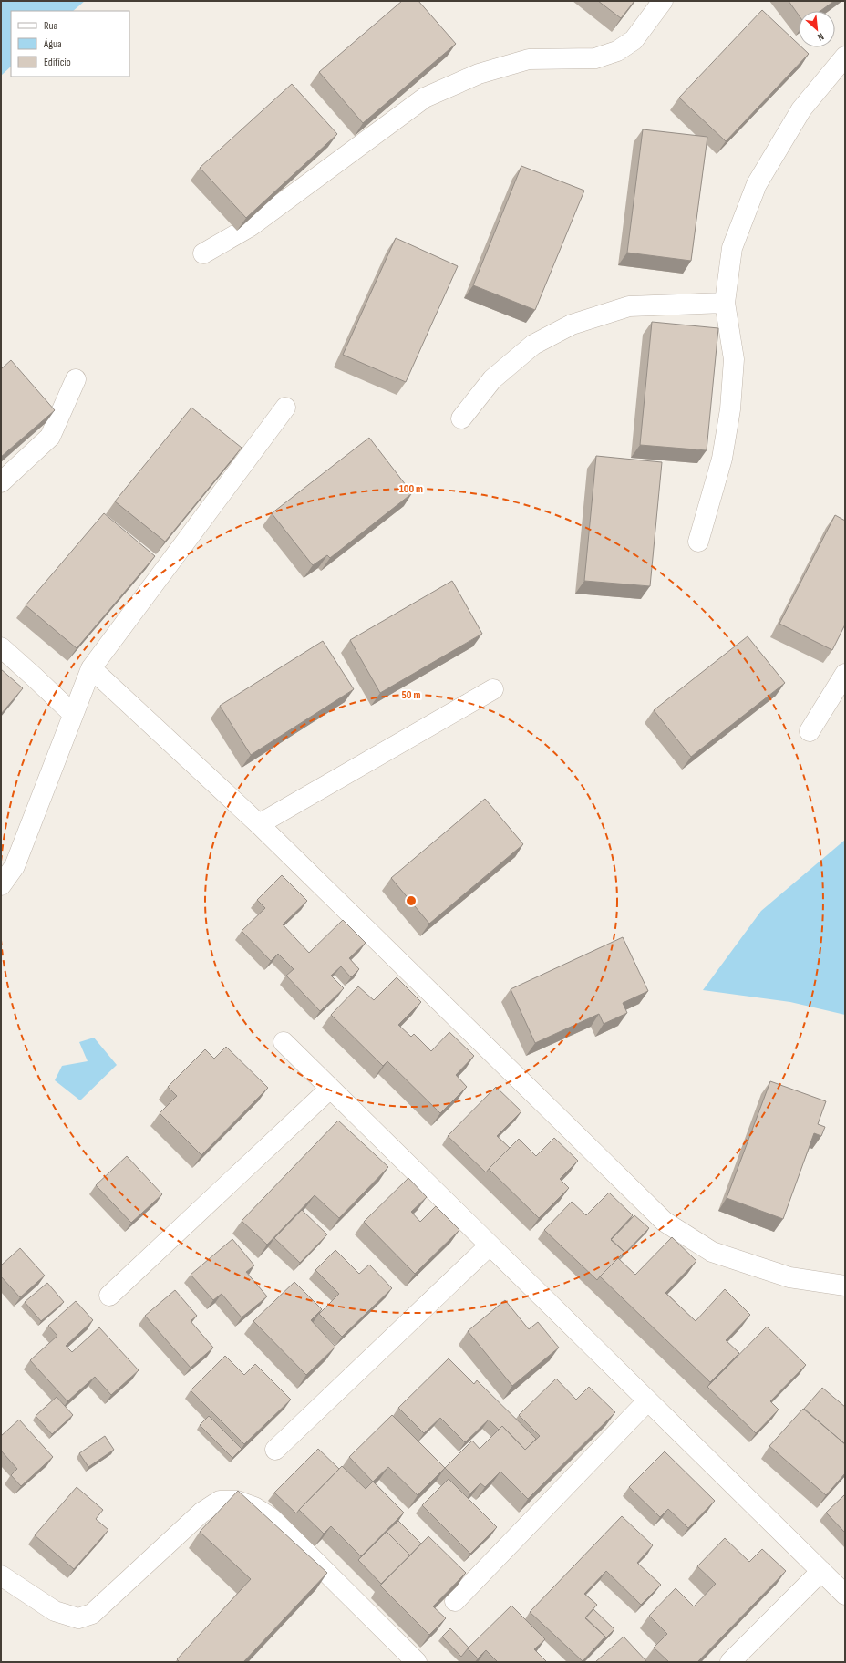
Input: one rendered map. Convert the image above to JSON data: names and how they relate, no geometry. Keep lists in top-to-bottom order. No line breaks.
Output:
{"legend":["Rua","Água","Edifício"],"north":"bottom right","rings":["100 m","50 m"]}
